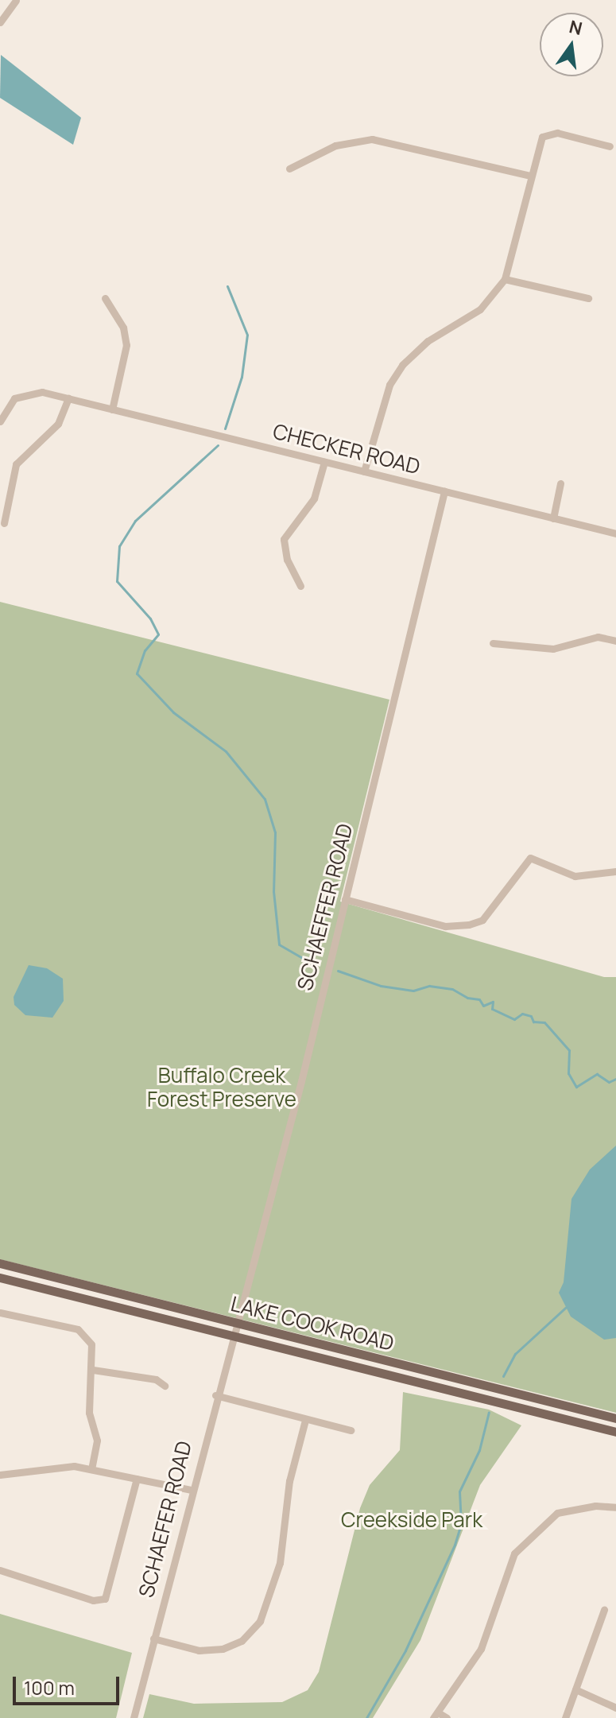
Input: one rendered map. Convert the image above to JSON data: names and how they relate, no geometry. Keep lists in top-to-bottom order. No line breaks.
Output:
{"streets":{"main road":["LAKE COOK ROAD"],"street":["CHECKER ROAD","SCHAEFFER ROAD","SCHAEFER ROAD"]},"crossings":[["CHECKER ROAD","SCHAEFFER ROAD"],["SCHAEFFER ROAD","LAKE COOK ROAD"],["SCHAEFFER ROAD","SCHAEFER ROAD"],["LAKE COOK ROAD","SCHAEFER ROAD"]],"parks":["Buffalo Creek Forest Preserve","Creekside Park"],"scale_bar":"100 m","north":"top"}
